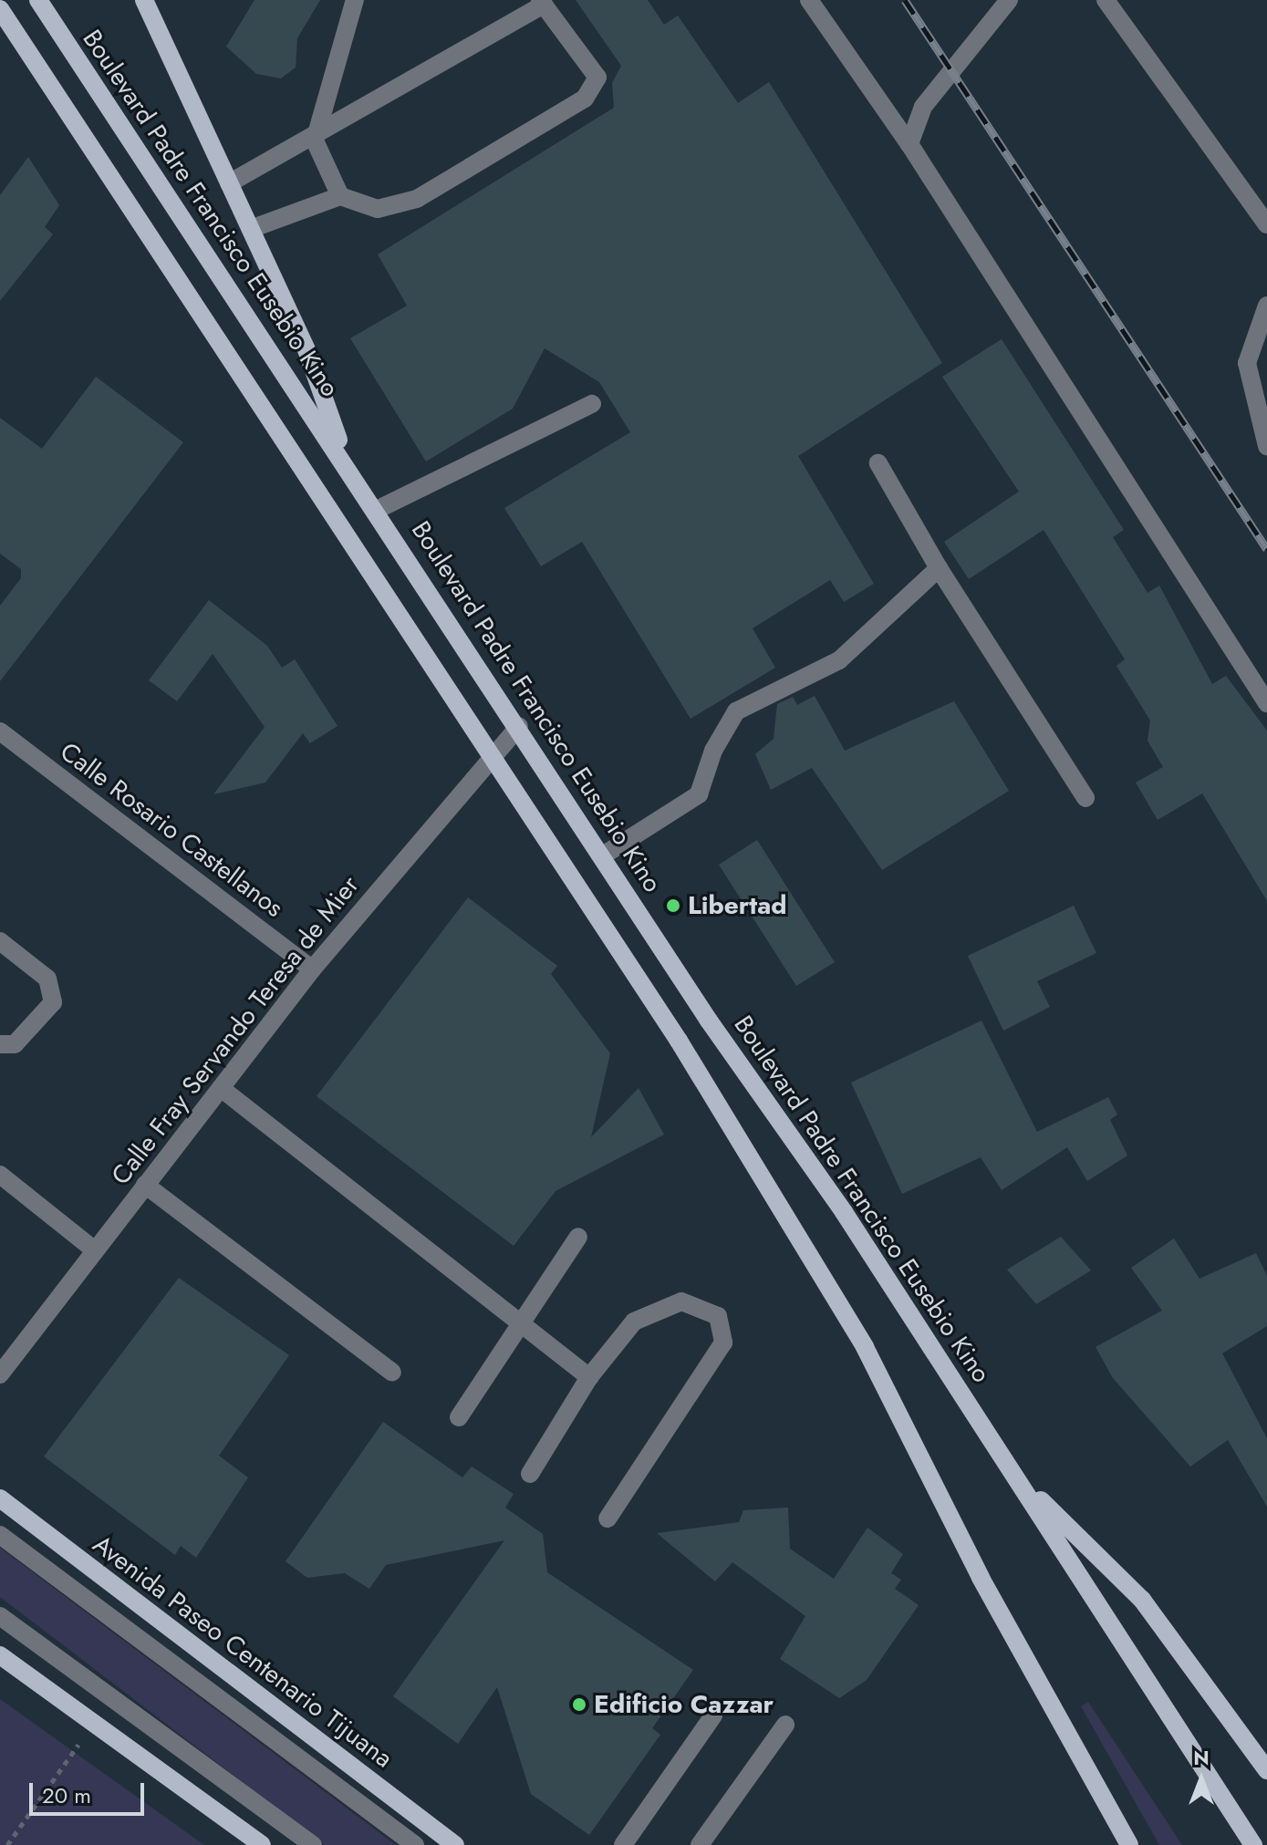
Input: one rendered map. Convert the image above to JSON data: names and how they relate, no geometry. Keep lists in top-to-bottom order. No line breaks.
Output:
{"streets":{"main road":["Boulevard Padre Francisco Eusebio Kino","Avenida Paseo Centenario Tijuana"],"street":["Calle Rosario Castellanos","Calle Fray Servando Teresa de Mier"]},"crossings":[["Boulevard Padre Francisco Eusebio Kino","Calle Fray Servando Teresa de Mier"],["Calle Rosario Castellanos","Calle Fray Servando Teresa de Mier"]],"places":["Libertad","Edificio Cazzar"],"scale_bar":"20 m","north":"top"}
